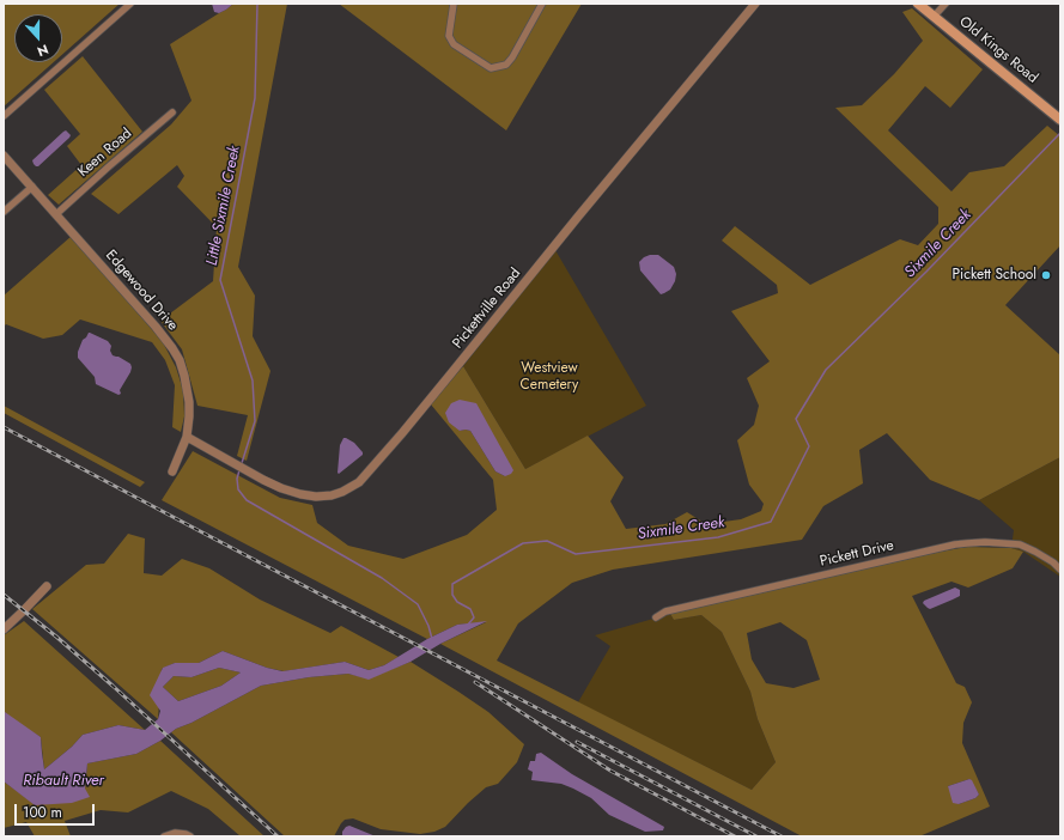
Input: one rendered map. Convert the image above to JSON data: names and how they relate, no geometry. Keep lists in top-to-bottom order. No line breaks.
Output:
{"streets":{"main road":["Old Kings Road"],"street":["Keen Road","Edgewood Drive","Pickettville Road","Pickett Drive"]},"crossings":[["Keen Road","Edgewood Drive"],["Edgewood Drive","Pickettville Road"]],"water":["Little Sixmile Creek","Sixmile Creek","Ribault River"],"parks":["Westview Cemetery"],"places":["Pickett School"],"scale_bar":"100 m","north":"bottom"}
